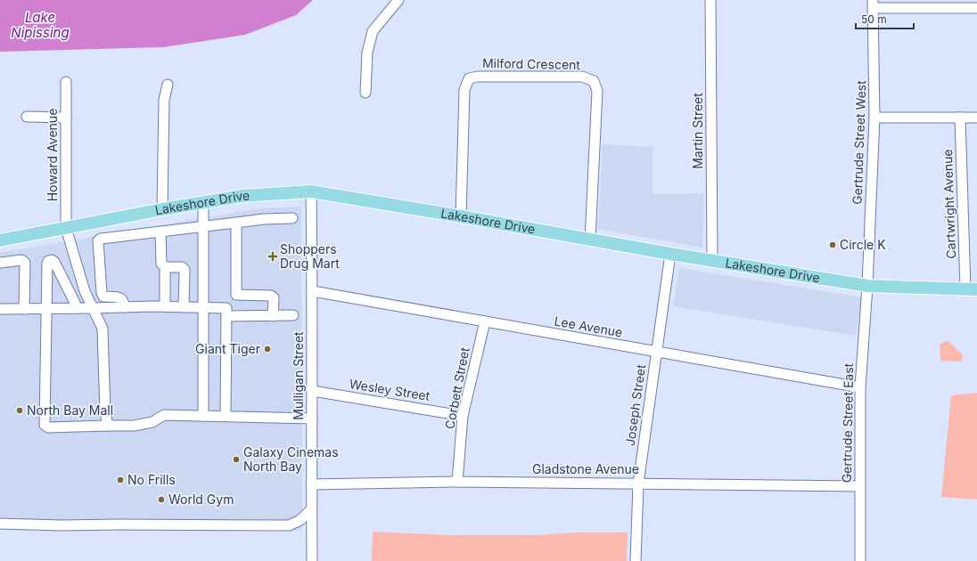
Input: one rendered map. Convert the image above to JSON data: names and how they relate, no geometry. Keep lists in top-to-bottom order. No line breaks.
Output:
{"streets":{"main road":["Lakeshore Drive"],"street":["Milford Crescent","Martin Street","Gertrude Street West","Howard Avenue","Cartwright Avenue","Lee Avenue","Mulligan Street","Corbett Street","Wesley Street","Joseph Street","Gertrude Street East","Gladstone Avenue"]},"crossings":[["Milford Crescent","Lakeshore Drive"],["Martin Street","Lakeshore Drive"],["Gertrude Street West","Lakeshore Drive"],["Gertrude Street West","Gertrude Street East"],["Howard Avenue","Lakeshore Drive"],["Lakeshore Drive","Cartwright Avenue"],["Lakeshore Drive","Mulligan Street"],["Lakeshore Drive","Joseph Street"],["Lakeshore Drive","Gertrude Street East"],["Lee Avenue","Mulligan Street"],["Lee Avenue","Corbett Street"],["Lee Avenue","Joseph Street"],["Lee Avenue","Gertrude Street East"],["Mulligan Street","Wesley Street"],["Mulligan Street","Gladstone Avenue"],["Corbett Street","Wesley Street"],["Corbett Street","Gladstone Avenue"],["Joseph Street","Gladstone Avenue"],["Gertrude Street East","Gladstone Avenue"]],"water":["Lake Nipissing"],"places":{"other":["Circle K","Giant Tiger","North Bay Mall","Galaxy Cinemas North Bay","No Frills","World Gym"],"health":["Shoppers Drug Mart"]},"scale_bar":"50 m"}
